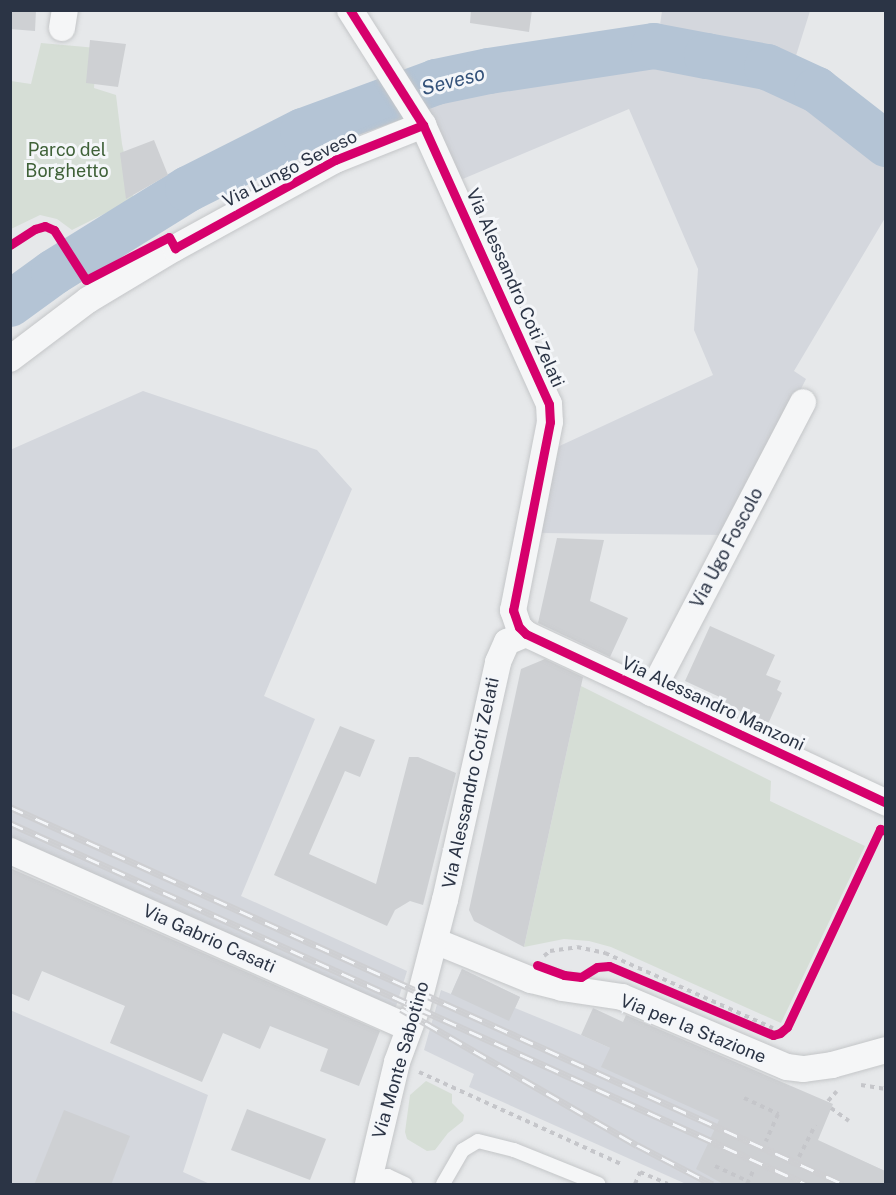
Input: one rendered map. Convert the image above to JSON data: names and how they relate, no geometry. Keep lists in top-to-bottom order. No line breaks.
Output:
{"streets":{"street":["Via Lungo Seveso","Via Alessandro Coti Zelati","Via Ugo Foscolo","Via Alessandro Manzoni","Via Gabrio Casati","Via per la Stazione","Via Monte Sabotino"]},"crossings":[["Via Lungo Seveso","Via Alessandro Coti Zelati"],["Via Alessandro Coti Zelati","Via Alessandro Manzoni"],["Via Alessandro Coti Zelati","Via per la Stazione"],["Via Alessandro Coti Zelati","Via Monte Sabotino"],["Via Ugo Foscolo","Via Alessandro Manzoni"],["Via Gabrio Casati","Via Monte Sabotino"],["Via per la Stazione","Via Monte Sabotino"]],"water":["Seveso"],"parks":["Parco del Borghetto"]}
